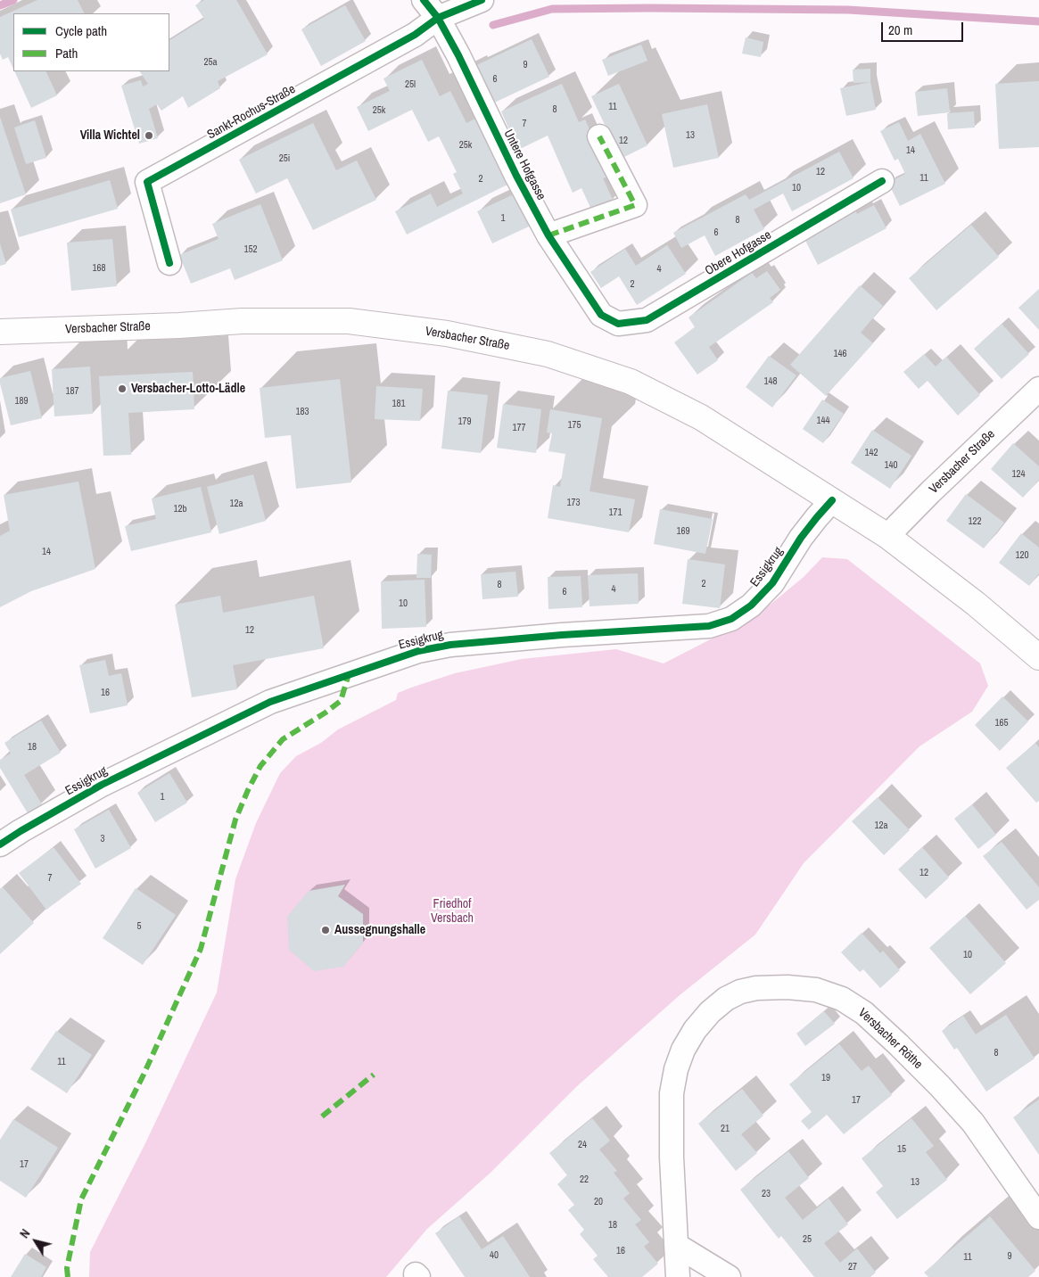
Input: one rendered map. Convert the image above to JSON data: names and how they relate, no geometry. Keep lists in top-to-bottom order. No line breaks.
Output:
{"streets":{"main road":["Versbacher Straße"],"street":["Sankt-Rochus-Straße","Untere Hofgasse","Obere Hofgasse","Essigkrug","Versbacher Röthe"]},"crossings":[["Sankt-Rochus-Straße","Untere Hofgasse"],["Untere Hofgasse","Obere Hofgasse"],["Versbacher Straße","Essigkrug"]],"parks":["Friedhof Versbach"],"places":["Villa Wichtel","Versbacher-Lotto-Lädle","Aussegnungshalle"],"house_numbers":["25a","9","6","25l","11","8","25k","7","13","12","25k","14","25i","12","11","2","10","1","8","6","152","168","4","2","146","148","187","189","181","183","144","179","175","177","142","140","124","173","12a","12b","171","122","169","14","120","2","8","4","6","10","12","16","165","18","1","12a","3","12","7","5","10","8","11","19","17","21","24","15","17","22","13","23","20","18","25","16","40","9","11","27"],"legend":["Cycle path","Path"],"scale_bar":"20 m","north":"top left"}
